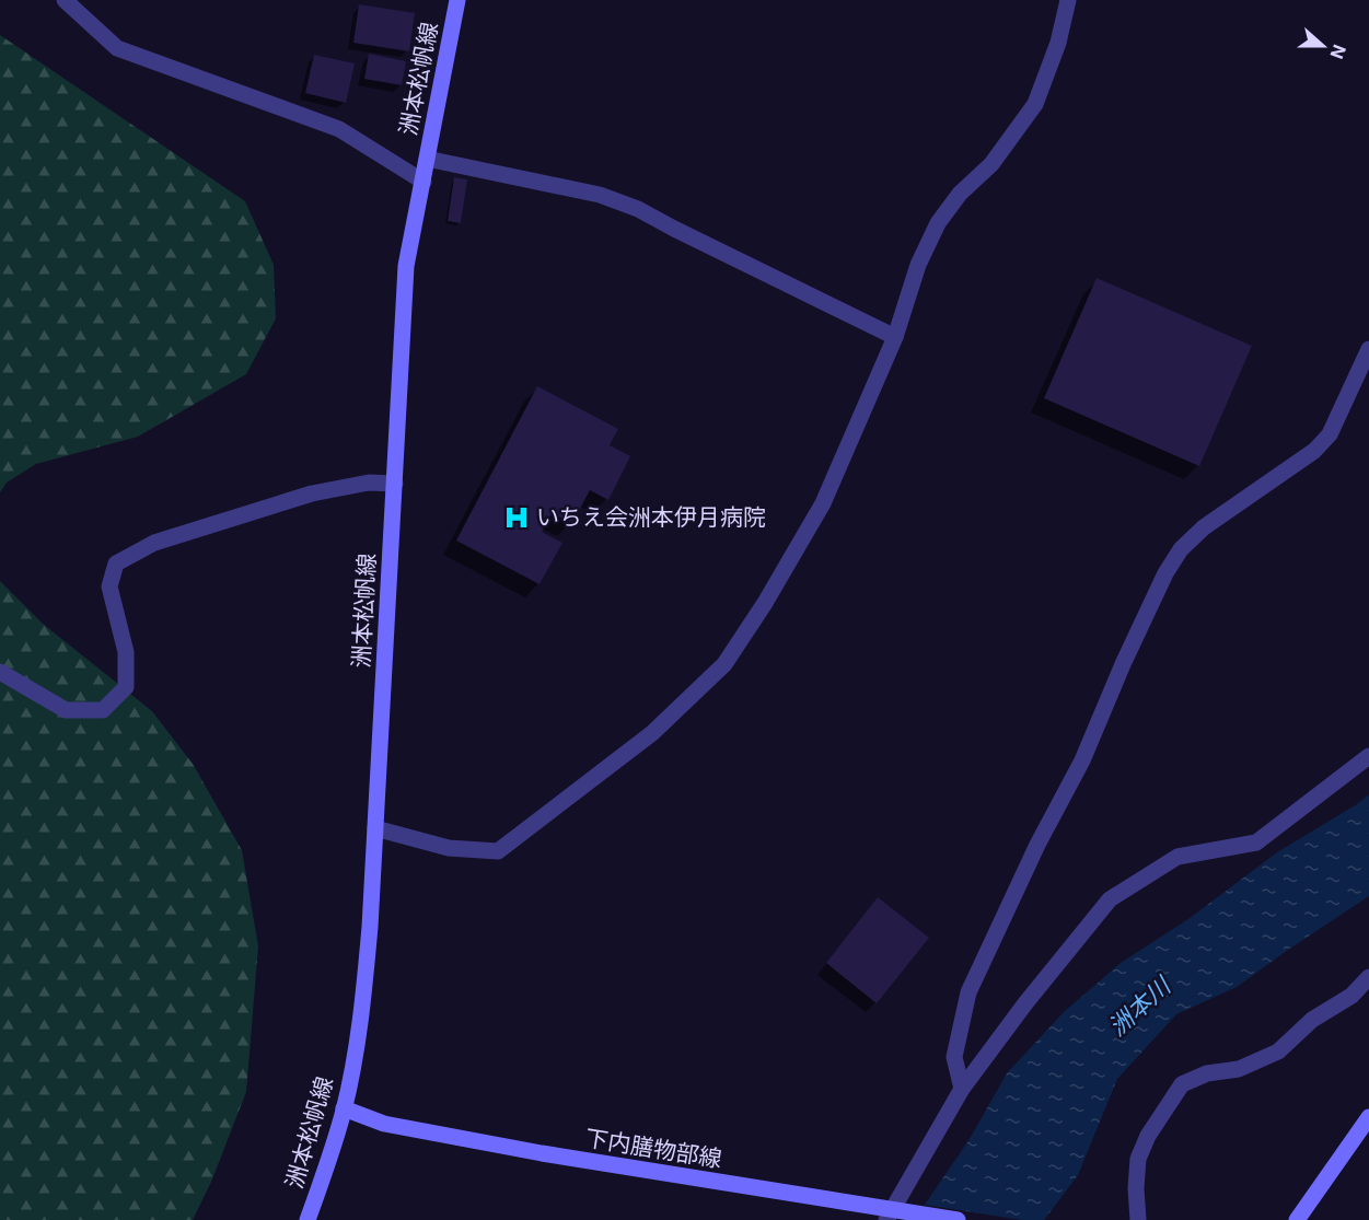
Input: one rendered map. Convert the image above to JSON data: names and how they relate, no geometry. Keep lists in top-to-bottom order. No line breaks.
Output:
{"streets":{"main road":["洲本松帆線","下内膳物部線"]},"crossings":[["洲本松帆線","下内膳物部線"]],"water":["洲本川"],"places":{"hospital":["いちえ会洲本伊月病院"]},"north":"right"}
